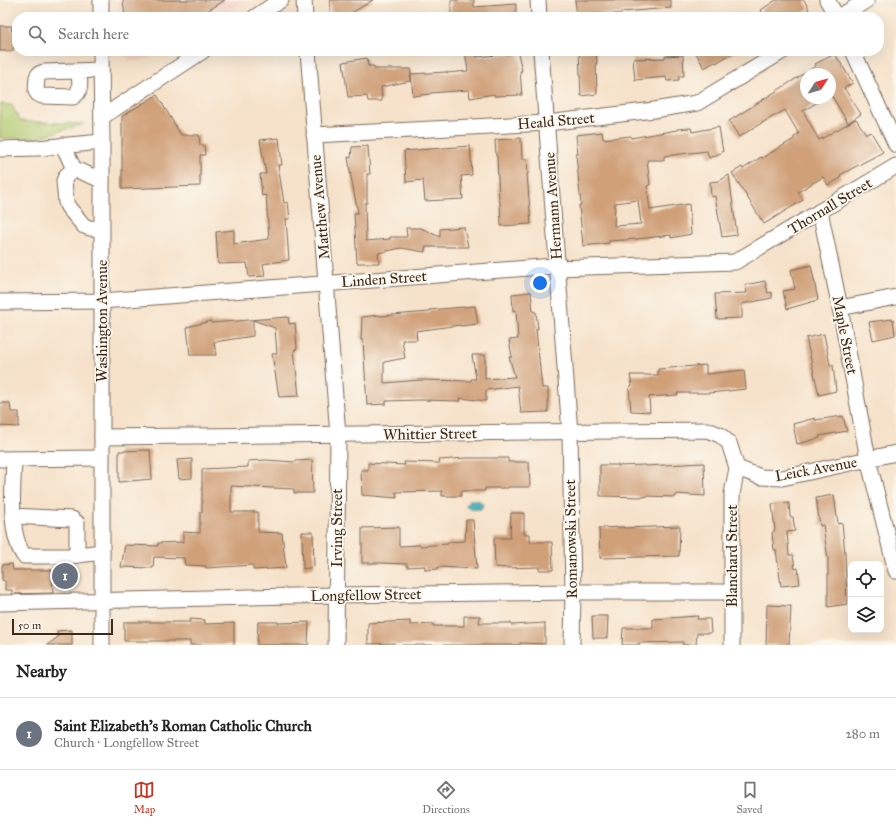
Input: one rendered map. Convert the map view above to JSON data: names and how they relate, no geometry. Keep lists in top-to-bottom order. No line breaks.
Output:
{"streets":{"street":["Heald Street","Hermann Avenue","Thornall Street","Matthew Avenue","Linden Street","Washington Avenue","Maple Street","Whittier Street","Leick Avenue","Irving Street","Romanowski Street","Blanchard Street","Longfellow Street"]},"crossings":[["Heald Street","Hermann Avenue"],["Heald Street","Matthew Avenue"],["Hermann Avenue","Linden Street"],["Hermann Avenue","Whittier Street"],["Hermann Avenue","Romanowski Street"],["Thornall Street","Linden Street"],["Thornall Street","Maple Street"],["Matthew Avenue","Linden Street"],["Matthew Avenue","Whittier Street"],["Matthew Avenue","Irving Street"],["Linden Street","Washington Avenue"],["Washington Avenue","Whittier Street"],["Washington Avenue","Longfellow Street"],["Maple Street","Leick Avenue"],["Whittier Street","Leick Avenue"],["Whittier Street","Irving Street"],["Whittier Street","Romanowski Street"],["Whittier Street","Blanchard Street"],["Leick Avenue","Blanchard Street"],["Irving Street","Longfellow Street"],["Romanowski Street","Longfellow Street"],["Blanchard Street","Longfellow Street"]],"scale_bar":"50 m","north":"top right","page":{"search":"Search here","pins":"1","scale":"50 m","heading":"Nearby","list":[{"mark":"1","name":"Saint Elizabeth's Roman Catholic Church","note":"Church · Longfellow Street","value":"280 m"}],"nav":["Map","Directions","Saved"]}}
